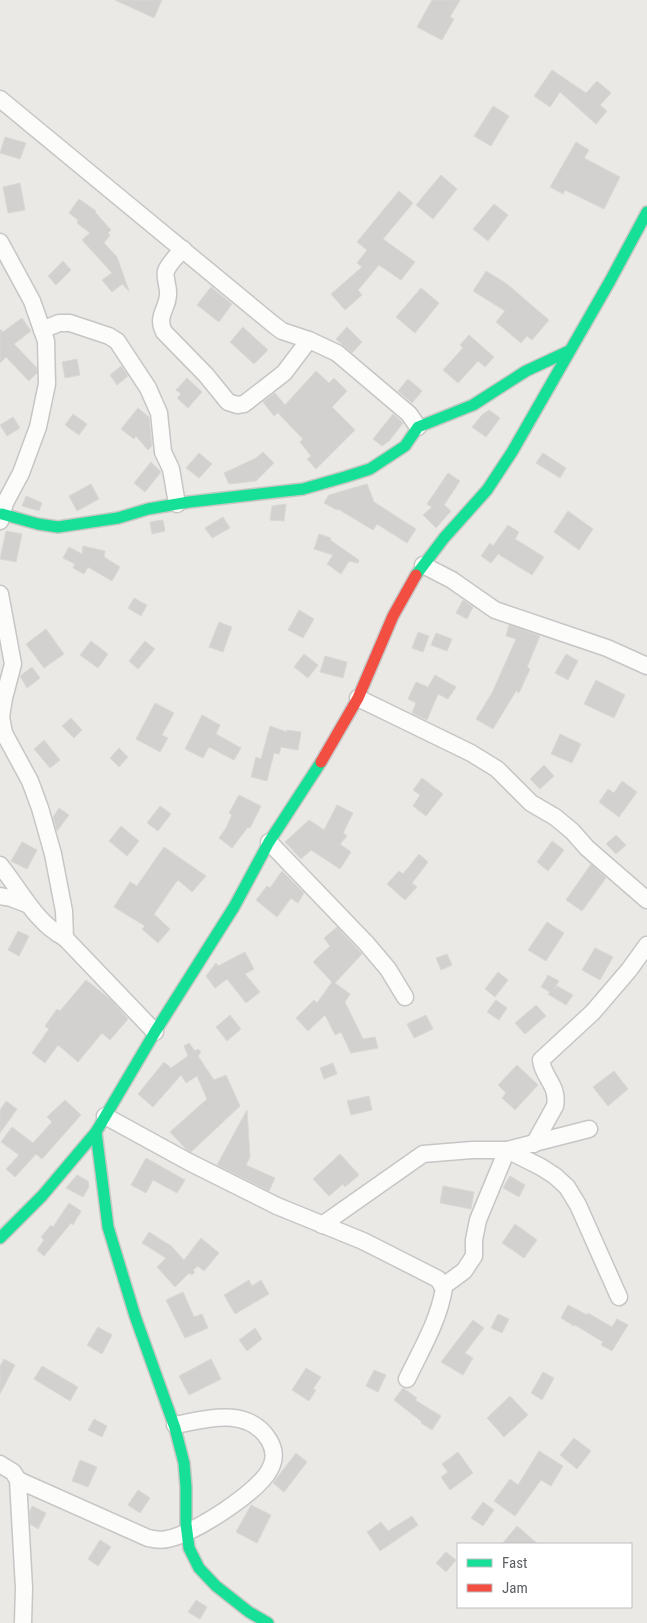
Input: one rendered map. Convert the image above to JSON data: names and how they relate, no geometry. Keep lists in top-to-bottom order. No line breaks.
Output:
{"legend":["Fast","Jam"]}
